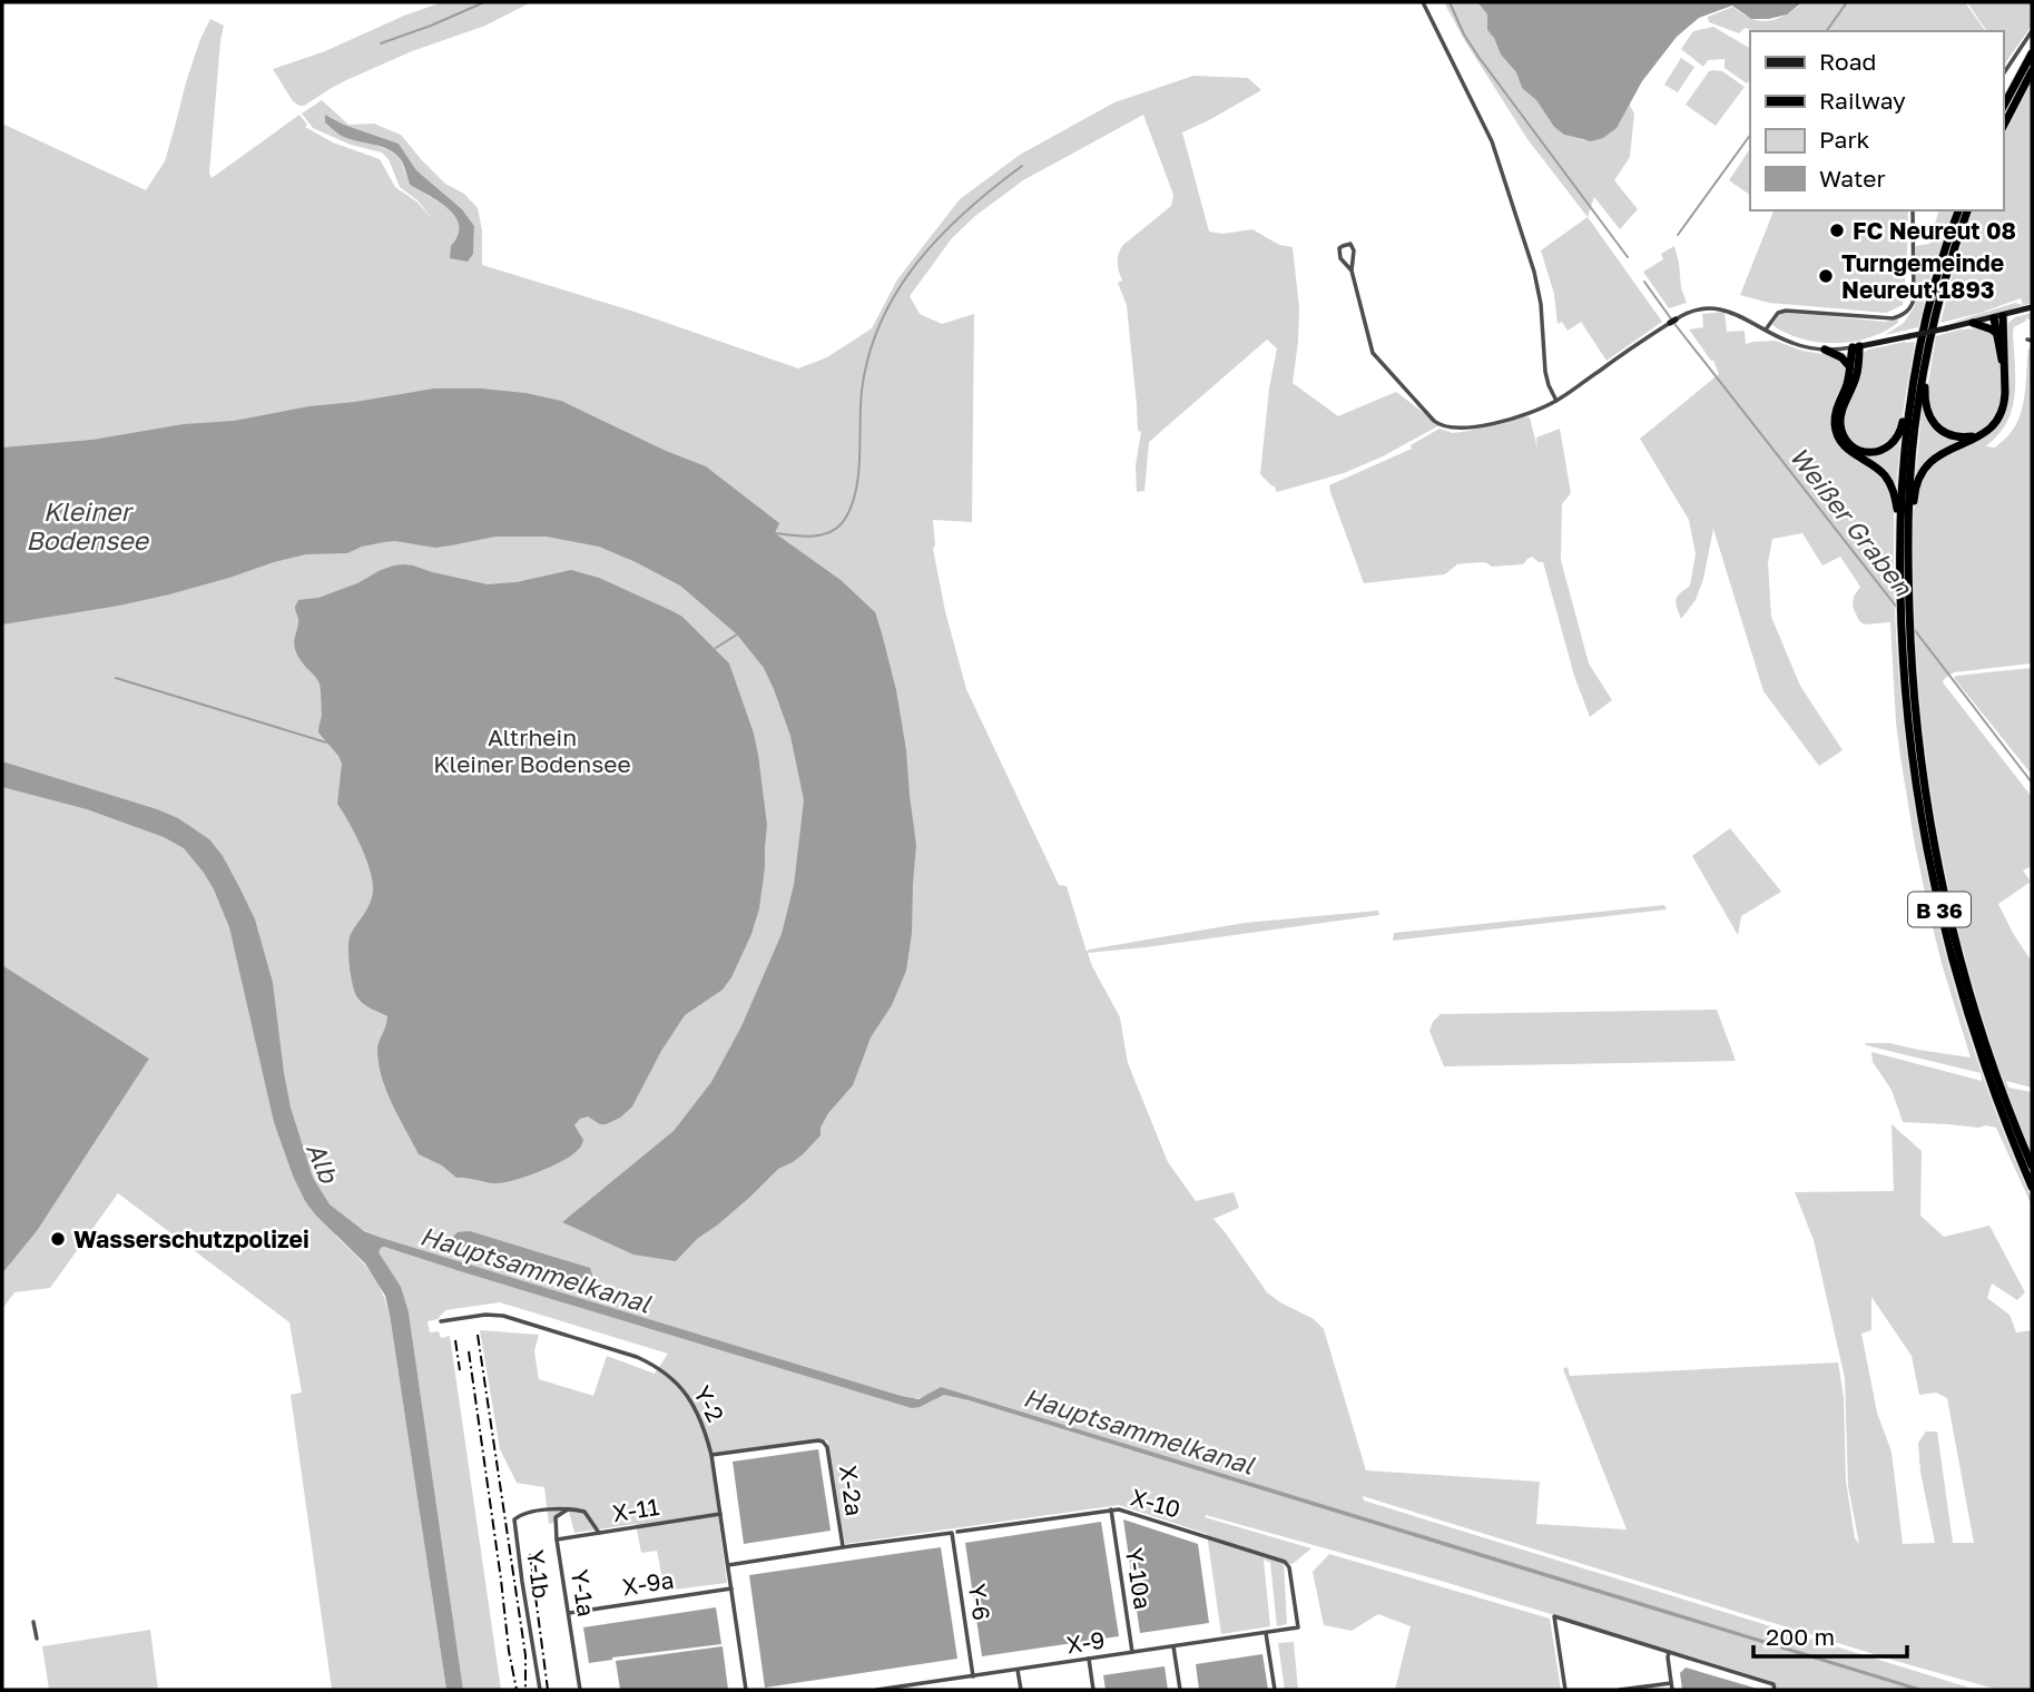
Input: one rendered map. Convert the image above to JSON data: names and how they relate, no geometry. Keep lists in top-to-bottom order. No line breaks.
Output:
{"streets":{"highway":["B 36"],"street":["Y-2","X-2a","X-10","X-11","Y-1b","Y-10a","X-9a","Y-1a","Y-6","X-9"]},"crossings":[["Y-2","X-2a"],["Y-2","X-10"],["Y-2","X-11"],["Y-2","X-9a"],["X-2a","X-10"],["X-10","Y-10a"],["X-10","Y-6"],["X-10","X-9"],["X-11","Y-1a"],["Y-1b","Y-1a"],["Y-10a","X-9"],["X-9a","Y-1a"],["Y-6","X-9"]],"water":["Kleiner Bodensee","Weißer Graben","Alb","Hauptsammelkanal"],"parks":["Altrhein Kleiner Bodensee"],"places":["FC Neureut 08","Turngemeinde Neureut 1893","Wasserschutzpolizei"],"legend":["Road","Railway","Park","Water"],"scale_bar":"200 m"}
